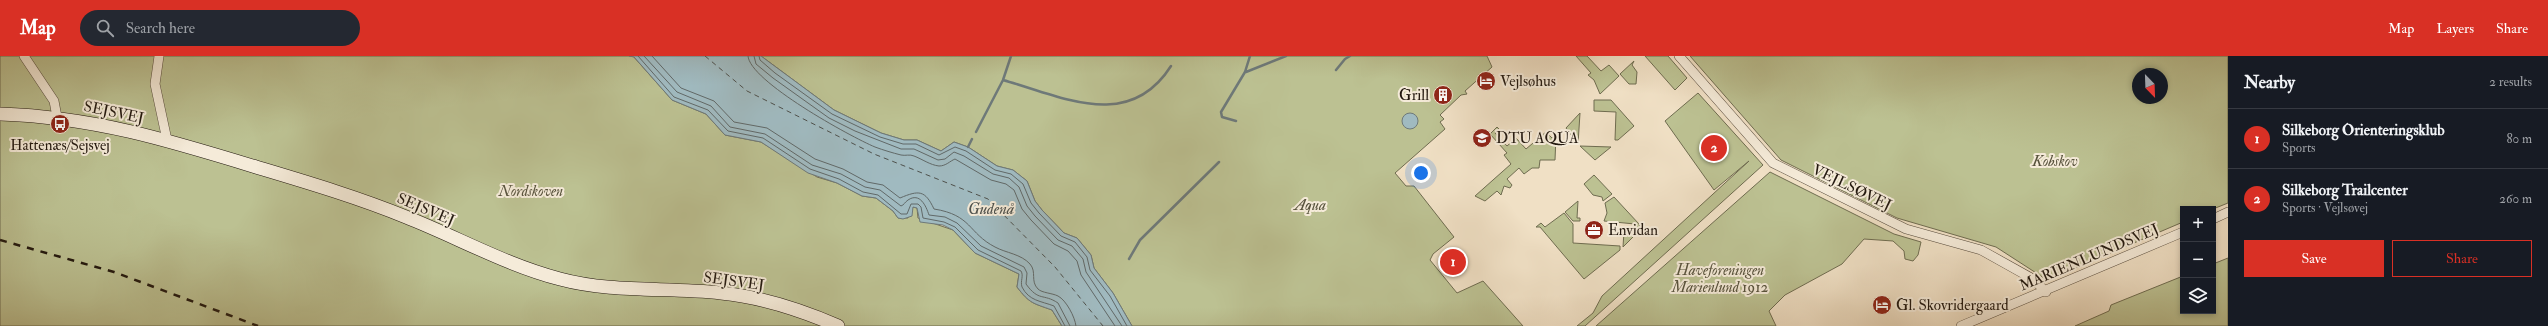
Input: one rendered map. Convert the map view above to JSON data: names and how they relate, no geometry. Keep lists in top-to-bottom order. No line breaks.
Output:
{"streets":{"street":["SEJSVEJ","VEJLSØVEJ","MARIENLUNDSVEJ"]},"crossings":[["VEJLSØVEJ","MARIENLUNDSVEJ"]],"water":["Gudenå"],"parks":["Kobskov","Nordskoven","Aqua","Haveforeningen Marienlund 1912"],"places":{"hotel":["Vejlsøhus","Gl. Skovridergaard"],"building":["Grill"],"bus stop":["Hattenæs/Sejsvej"],"school or university":["DTU AQUA"],"office":["Envidan"]},"north":"bottom right","page":{"header":"Map","search":"Search here","nav":["Map","Layers","Share"],"heading":["Nearby","2 results"],"list":[{"mark":"1","name":"Silkeborg Orienteringsklub","note":"Sports","value":"80 m"},{"mark":"2","name":"Silkeborg Trailcenter","note":"Sports · Vejlsøvej","value":"260 m"}],"pins":["2","1"],"map_buttons":["+","−"],"buttons":["Save","Share"]}}
